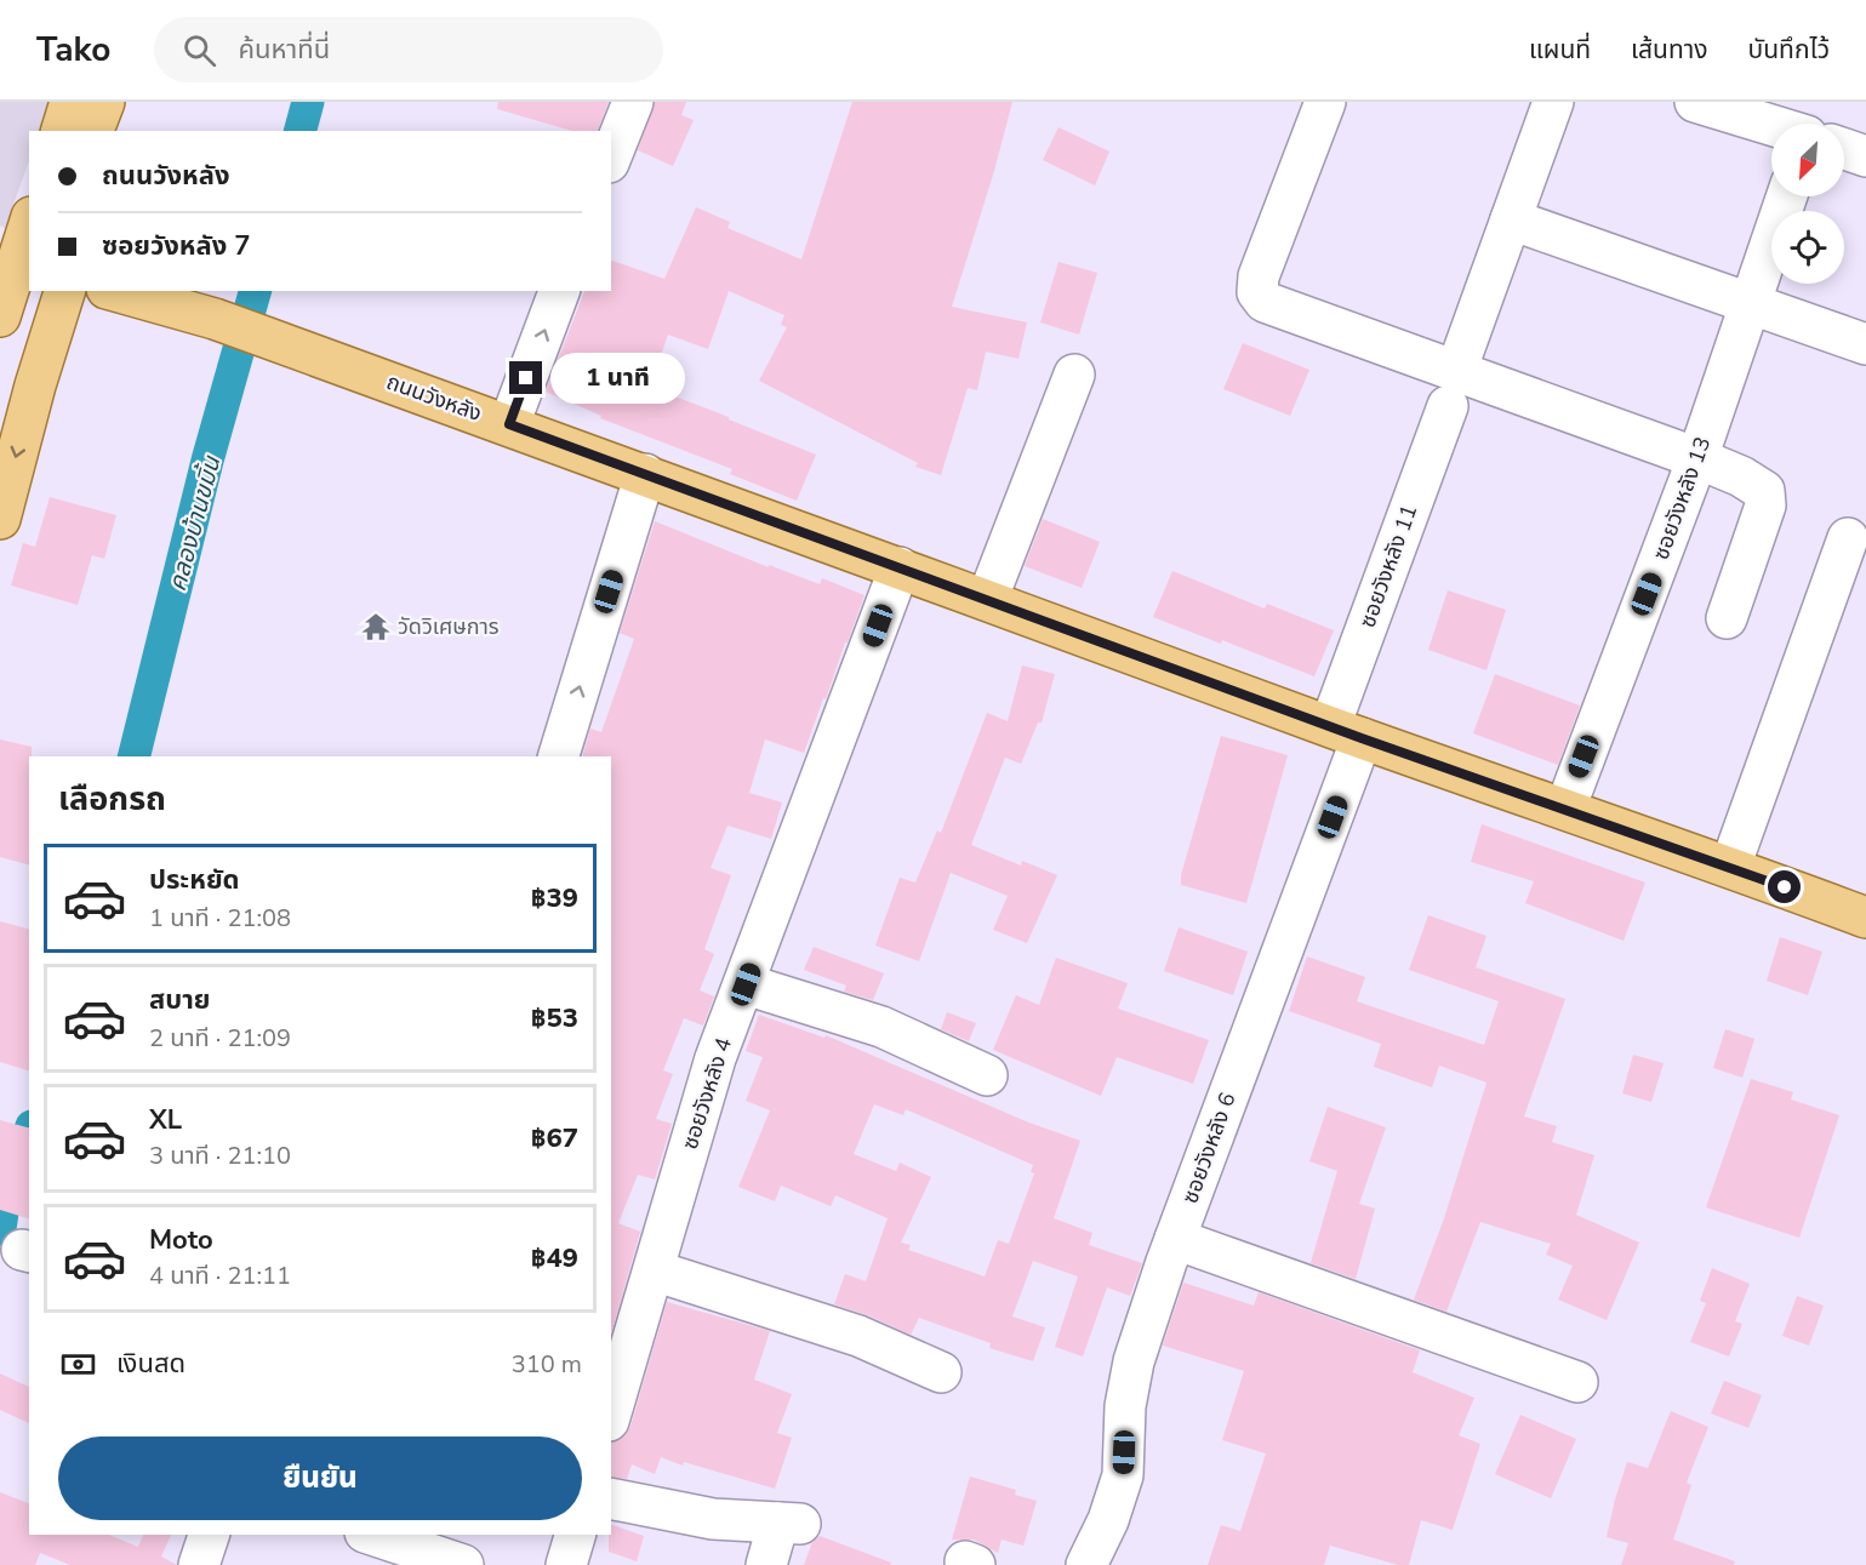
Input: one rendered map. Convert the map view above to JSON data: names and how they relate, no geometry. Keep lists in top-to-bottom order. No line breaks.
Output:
{"streets":{"main road":["ถนนวังหลัง"],"street":["ซอยวังหลัง 13","ซอยวังหลัง 11","ซอยวังหลัง 4","ซอยวังหลัง 6"]},"crossings":[["ถนนวังหลัง","ซอยวังหลัง 13"],["ถนนวังหลัง","ซอยวังหลัง 11"],["ถนนวังหลัง","ซอยวังหลัง 4"],["ถนนวังหลัง","ซอยวังหลัง 6"],["ซอยวังหลัง 11","ซอยวังหลัง 6"]],"water":["คลองบ้านขมิ้น"],"places":{"temple":["วัดวิเศษการ"]},"north":"bottom left","page":{"header":"Tako","search":"ค้นหาที่นี่","nav":["แผนที่","เส้นทาง","บันทึกไว้"],"banner":["ถนนวังหลัง","ซอยวังหลัง 7"],"bubble":"1 นาที","heading":"เลือกรถ","list":[{"name":"ประหยัด","note":"1 นาที · 21:08","value":"฿39"},{"name":"สบาย","note":"2 นาที · 21:09","value":"฿53"},{"name":"XL","note":"3 นาที · 21:10","value":"฿67"},{"name":"Moto","note":"4 นาที · 21:11","value":"฿49"}],"pay":["เงินสด","310 m"],"buttons":"ยืนยัน"}}
